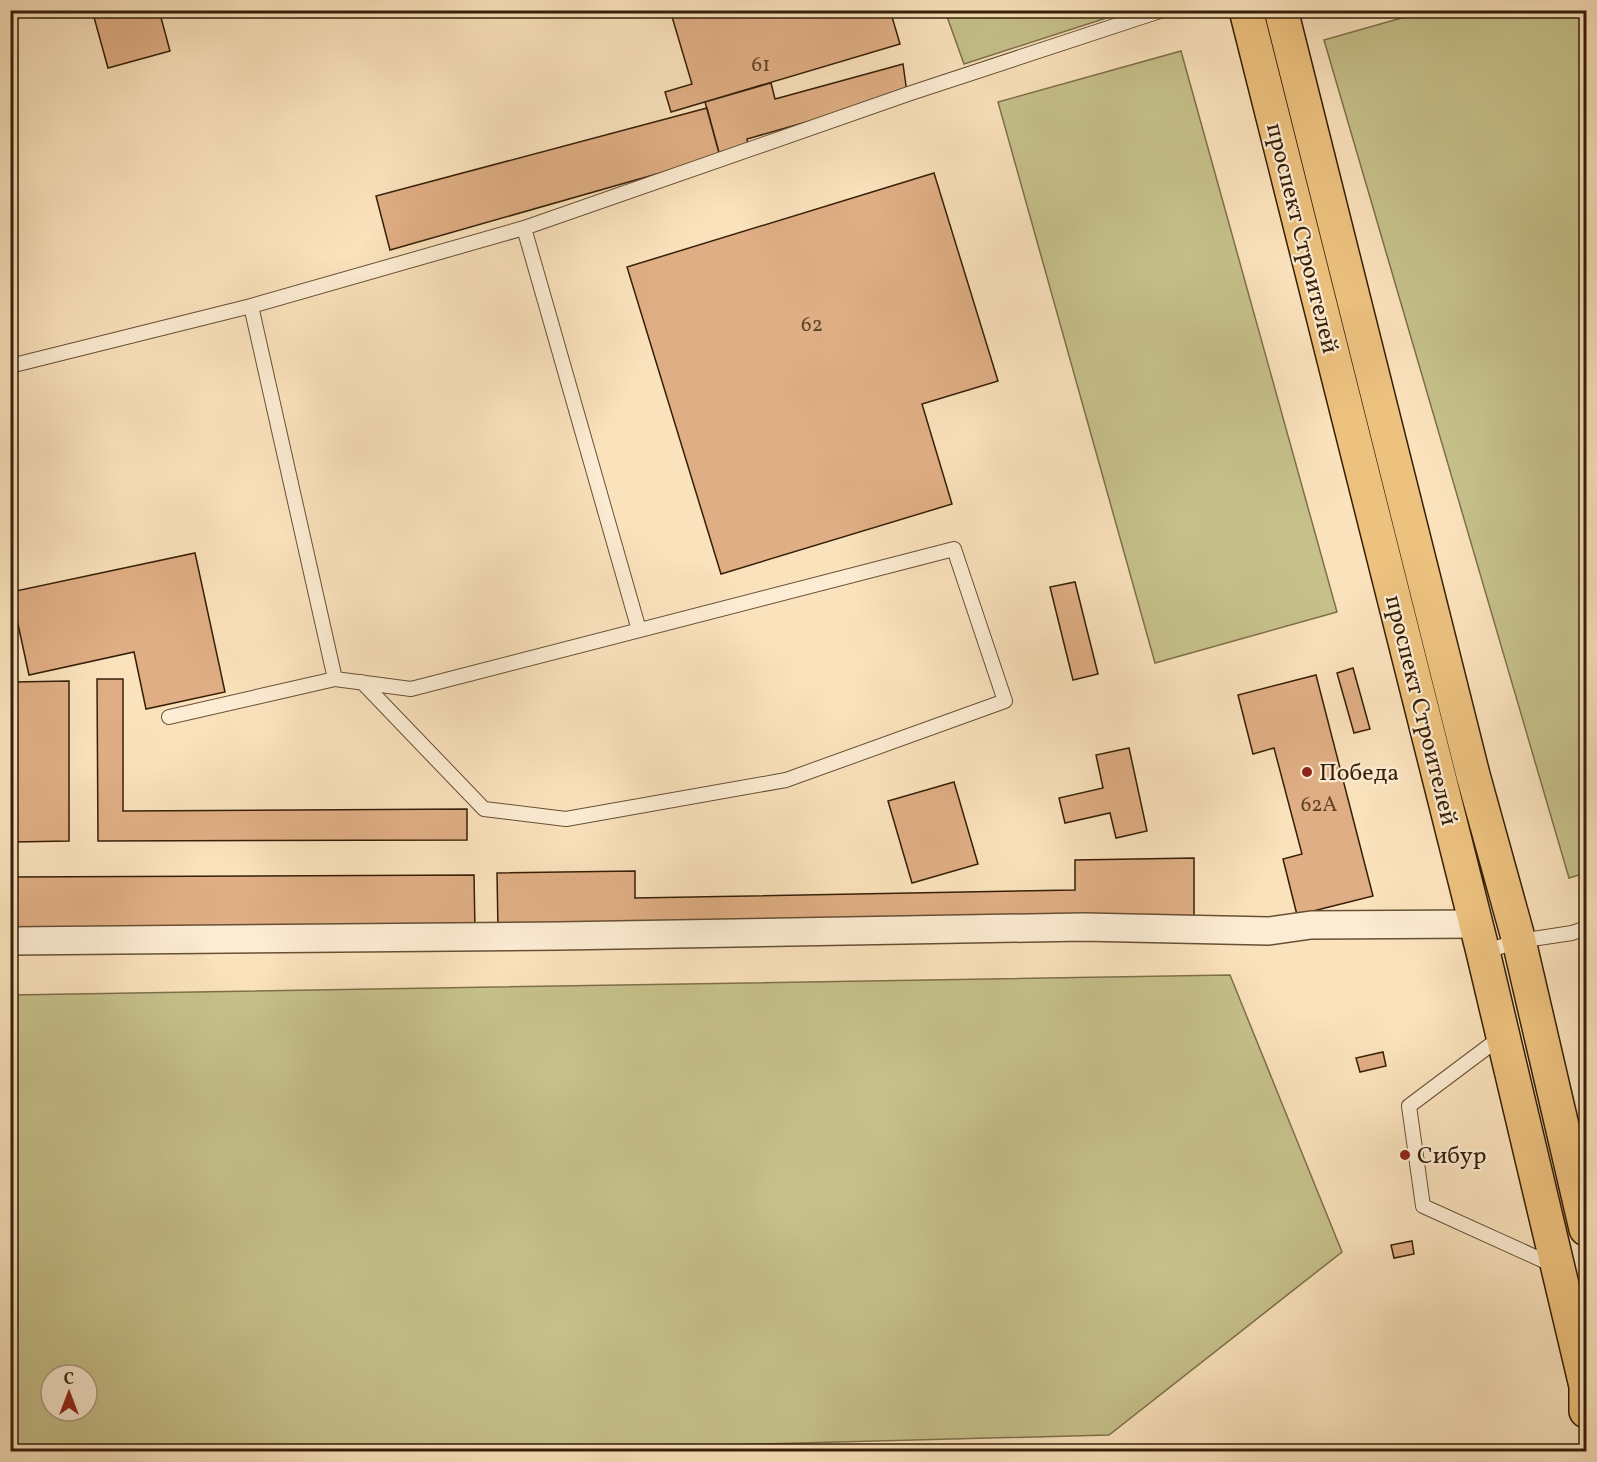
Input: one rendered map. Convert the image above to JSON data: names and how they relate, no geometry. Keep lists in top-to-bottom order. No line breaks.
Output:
{"streets":{"main road":["проспект Строителей"]},"places":["Победа","Сибур"],"house_numbers":["61","62","62А"],"north":"top"}
